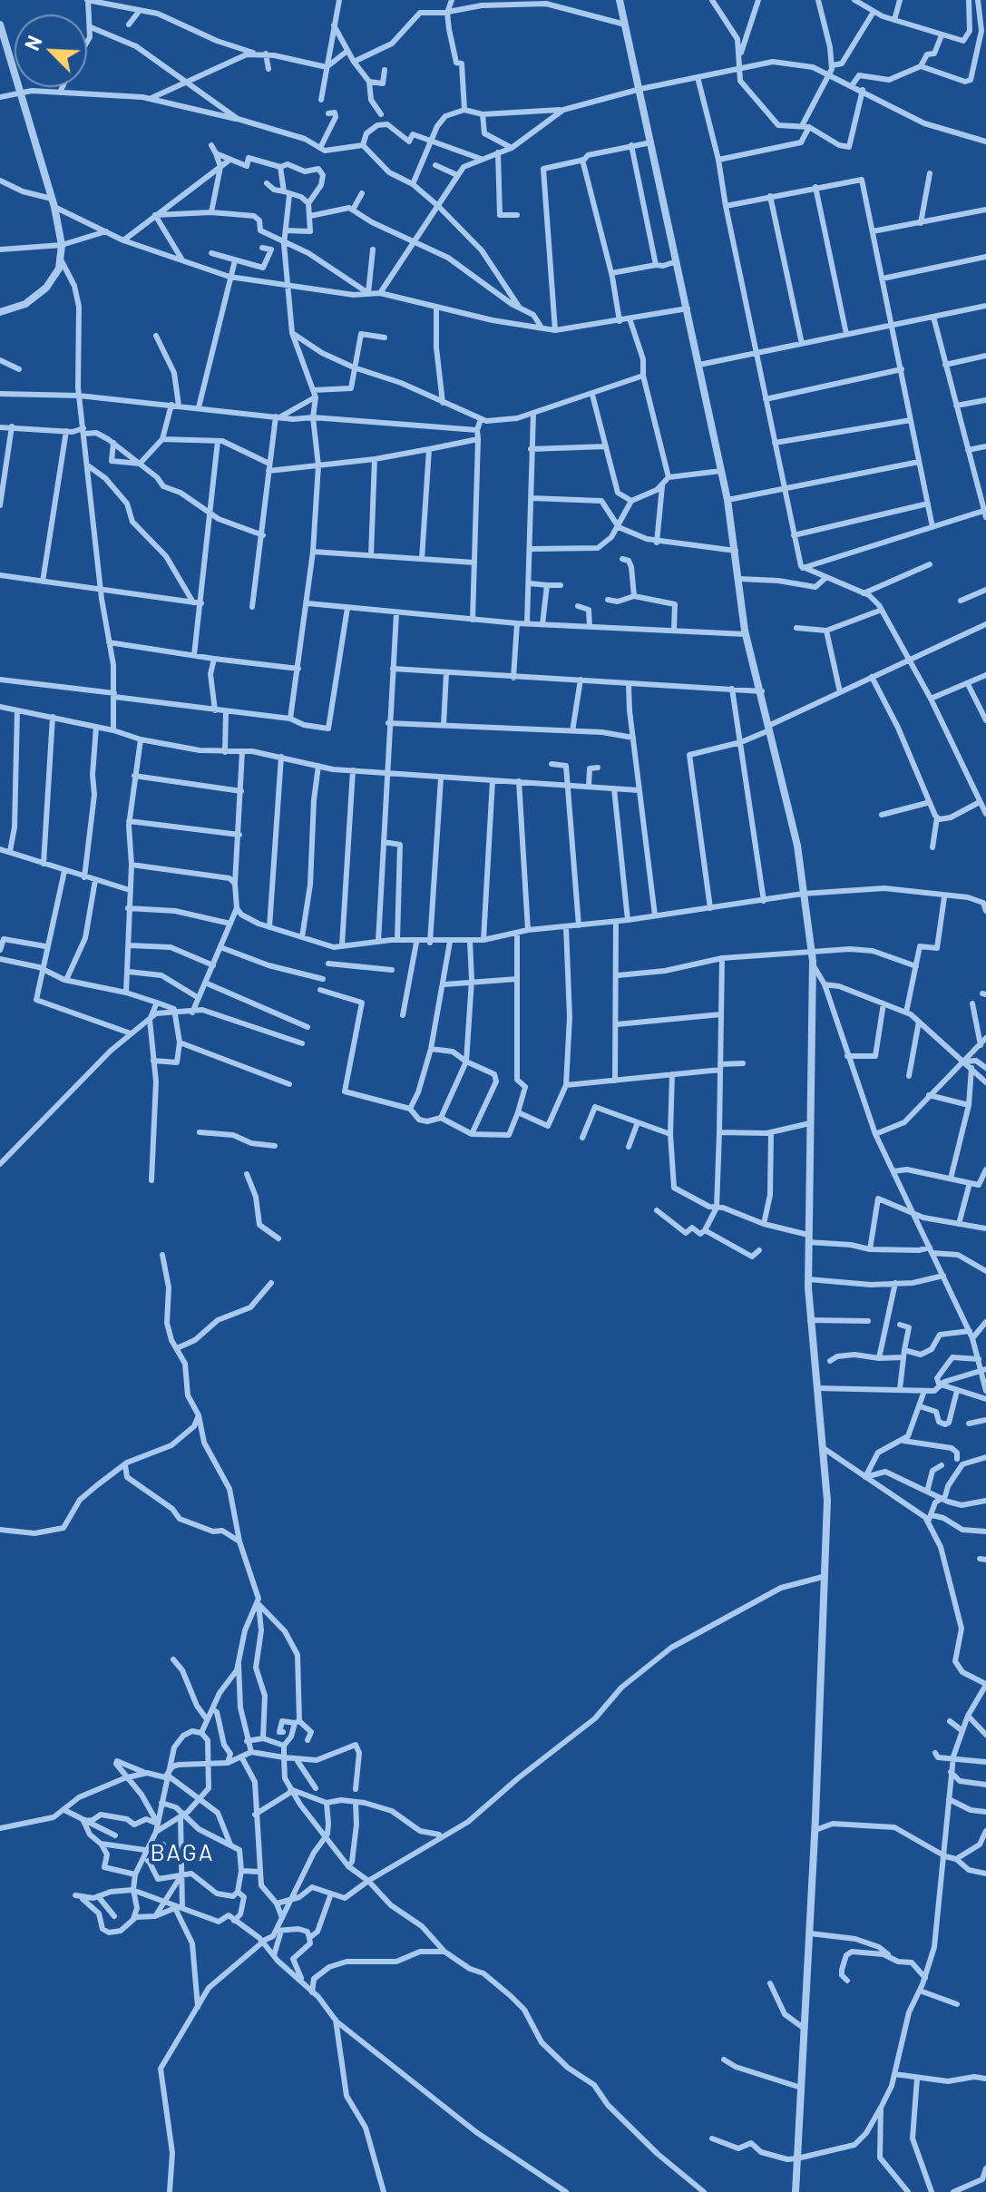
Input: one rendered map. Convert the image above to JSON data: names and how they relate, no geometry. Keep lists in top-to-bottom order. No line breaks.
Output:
{"districts":["BAGA"],"north":"top left"}
